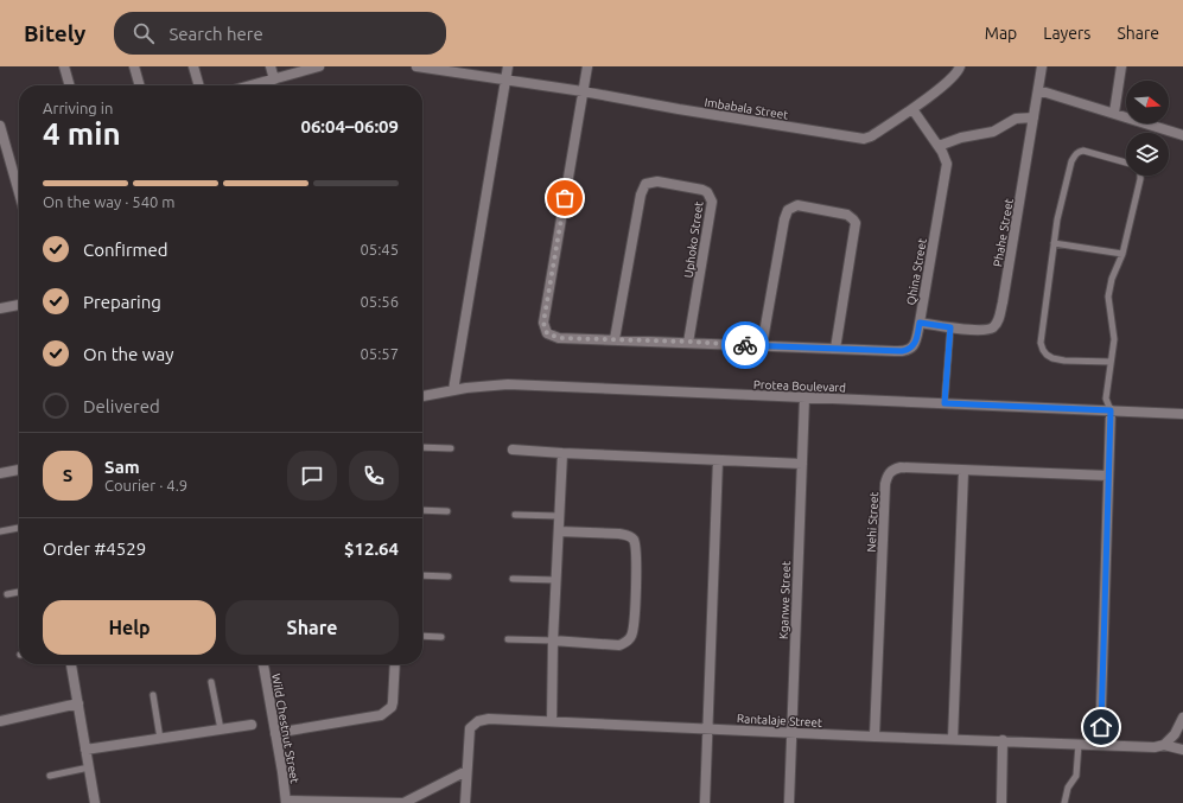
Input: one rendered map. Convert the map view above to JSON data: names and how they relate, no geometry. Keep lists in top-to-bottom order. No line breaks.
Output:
{"streets":{"street":["Imbabala Street","Phahe Street","Uphoko Street","Qhina Street","Protea Boulevard","Nehi Street","Kganwe Street","Rantalaje Street","Wild Chestnut Street"]},"crossings":[["Imbabala Street","Qhina Street"],["Phahe Street","Qhina Street"],["Uphoko Street","Qhina Street"],["Protea Boulevard","Kganwe Street"],["Nehi Street","Rantalaje Street"],["Kganwe Street","Rantalaje Street"]],"north":"right","page":{"header":"Bitely","search":"Search here","nav":["Map","Layers","Share"],"heading":["4 min","Arriving in","06:04–06:09"],"panel":["Sam","Courier · 4.9","Order #4529","$12.64"],"bar":"On the way · 540 m","list":[["Confirmed","05:45"],["Preparing","05:56"],["On the way","05:57"],"Delivered"],"round":"S","buttons":["Help","Share"]}}
